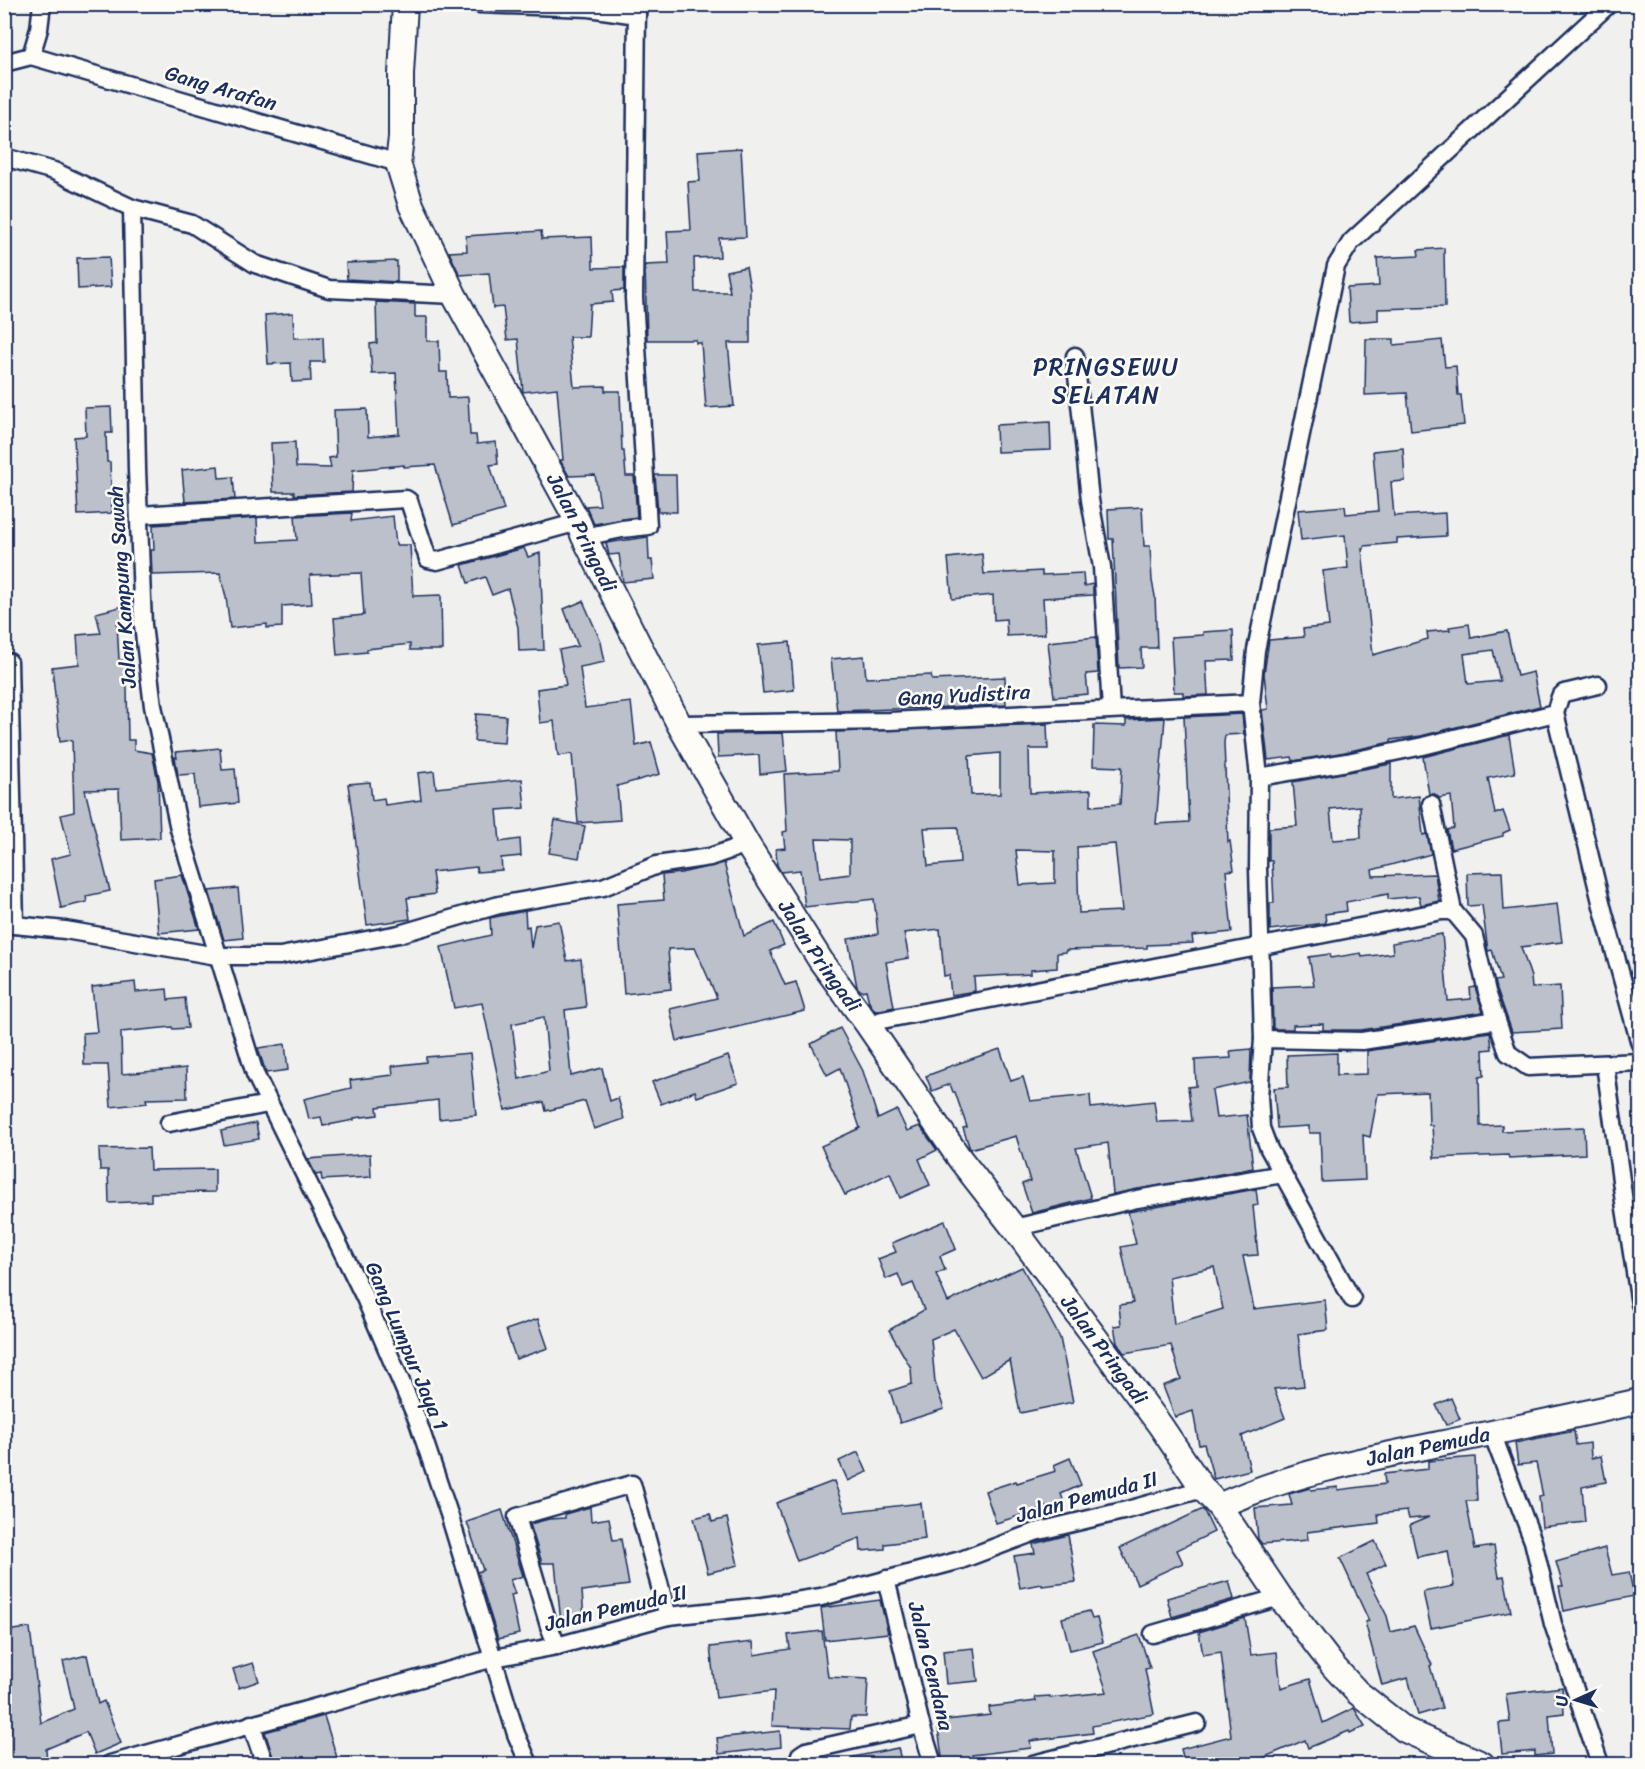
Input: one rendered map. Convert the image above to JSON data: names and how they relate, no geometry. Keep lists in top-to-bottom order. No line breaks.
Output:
{"streets":{"street":["Gang Arafan","Jalan Pringadi","Jalan Kampung Sawah","Gang Yudistira","Gang Lumpur Jaya 1","Jalan Pemuda","Jalan Pemuda II","Jalan Cendana"]},"crossings":[["Gang Arafan","Jalan Pringadi"],["Jalan Pringadi","Gang Yudistira"],["Jalan Pringadi","Jalan Pemuda"],["Jalan Pringadi","Jalan Pemuda II"],["Jalan Kampung Sawah","Gang Lumpur Jaya 1"],["Gang Lumpur Jaya 1","Jalan Pemuda II"],["Jalan Pemuda II","Jalan Cendana"]],"districts":["PRINGSEWU SELATAN"],"north":"left"}
